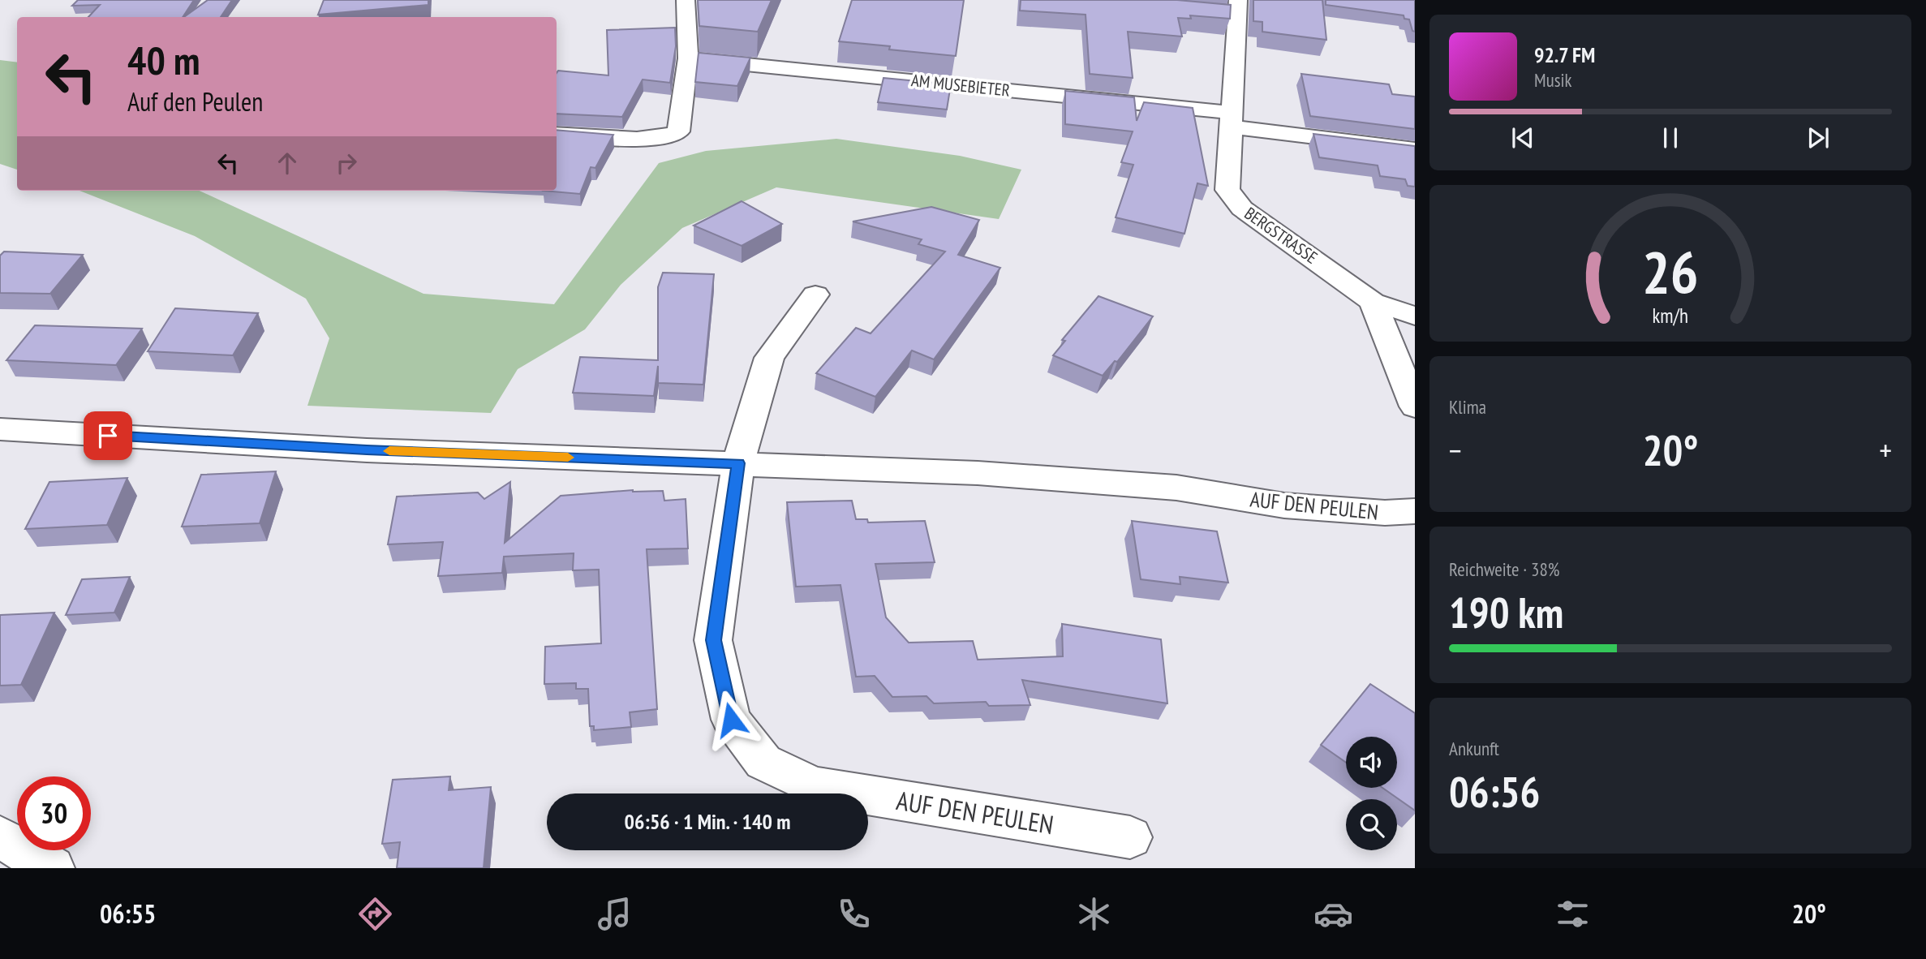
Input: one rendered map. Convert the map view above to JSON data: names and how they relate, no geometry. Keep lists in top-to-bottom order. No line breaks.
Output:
{"streets":{"street":["AM MUSEBIETER","BERGSTRASSE","AUF DEN PEULEN"]},"crossings":[["AM MUSEBIETER","BERGSTRASSE"]],"page":{"turn":["40 m","Auf den Peulen"],"song":["92.7 FM","Musik"],"tile":["Klima",["Reichweite · 38%","190 km"],["Ankunft","06:56"]],"heat":["−","20°","+"],"limit":"30","trip":"06:56 · 1 Min. · 140 m","tabs":["06:55","20°"],"gauge":["26","km/h"]}}
